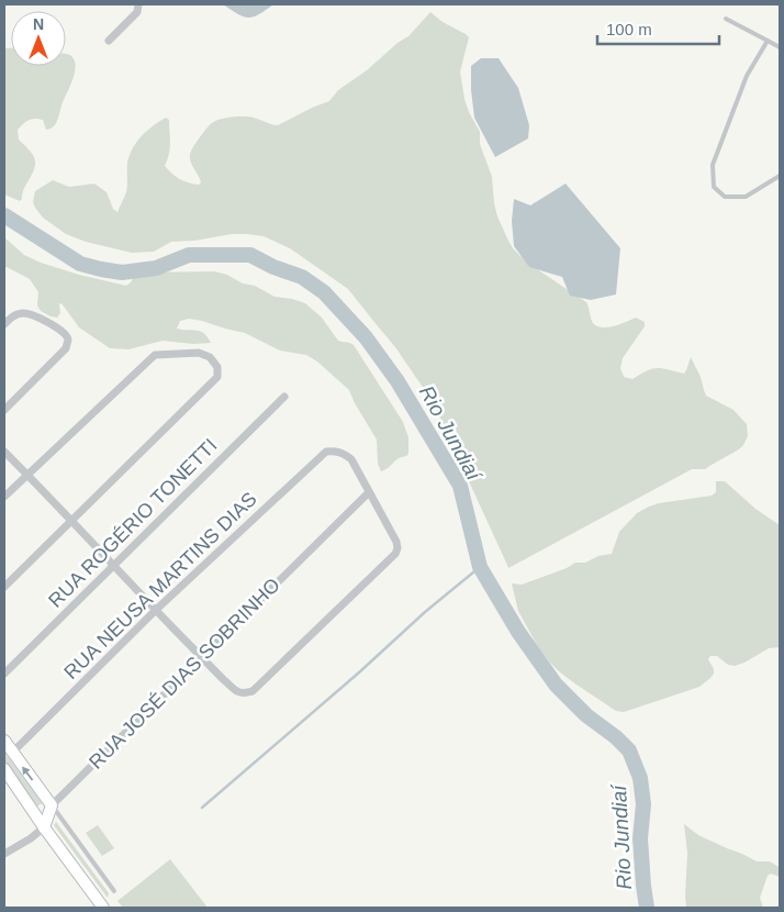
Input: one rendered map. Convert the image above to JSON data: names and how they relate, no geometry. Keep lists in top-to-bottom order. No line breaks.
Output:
{"streets":{"main road":["RUA JOSÉ DIAS SOBRINHO"],"street":["RUA ROGÉRIO TONETTI","RUA NEUSA MARTINS DIAS"]},"crossings":[["RUA NEUSA MARTINS DIAS","RUA JOSÉ DIAS SOBRINHO"]],"water":["Rio Jundiaí"],"scale_bar":"100 m","north":"top"}
